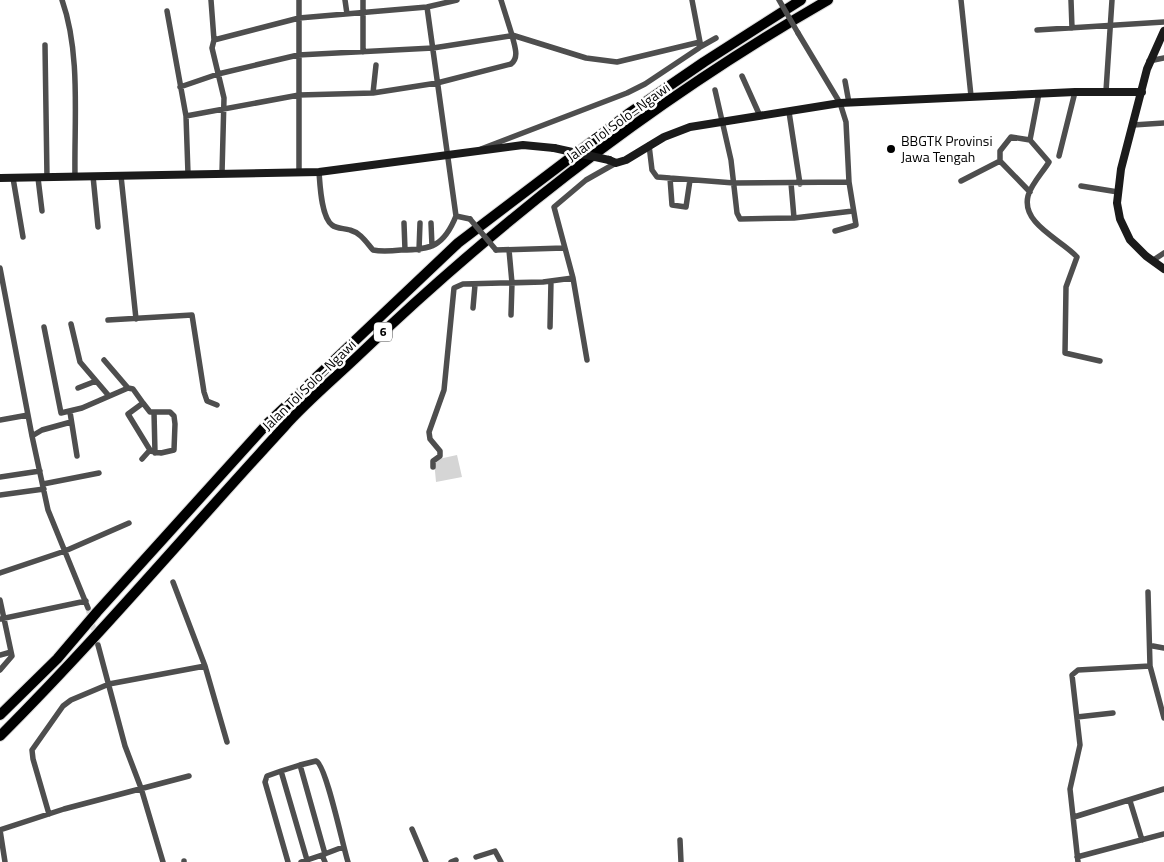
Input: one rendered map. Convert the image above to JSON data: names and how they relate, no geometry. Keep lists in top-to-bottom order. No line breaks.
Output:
{"streets":{"highway":["Jalan Tol Solo–Ngawi","6"]},"places":["BBGTK Provinsi Jawa Tengah"]}
